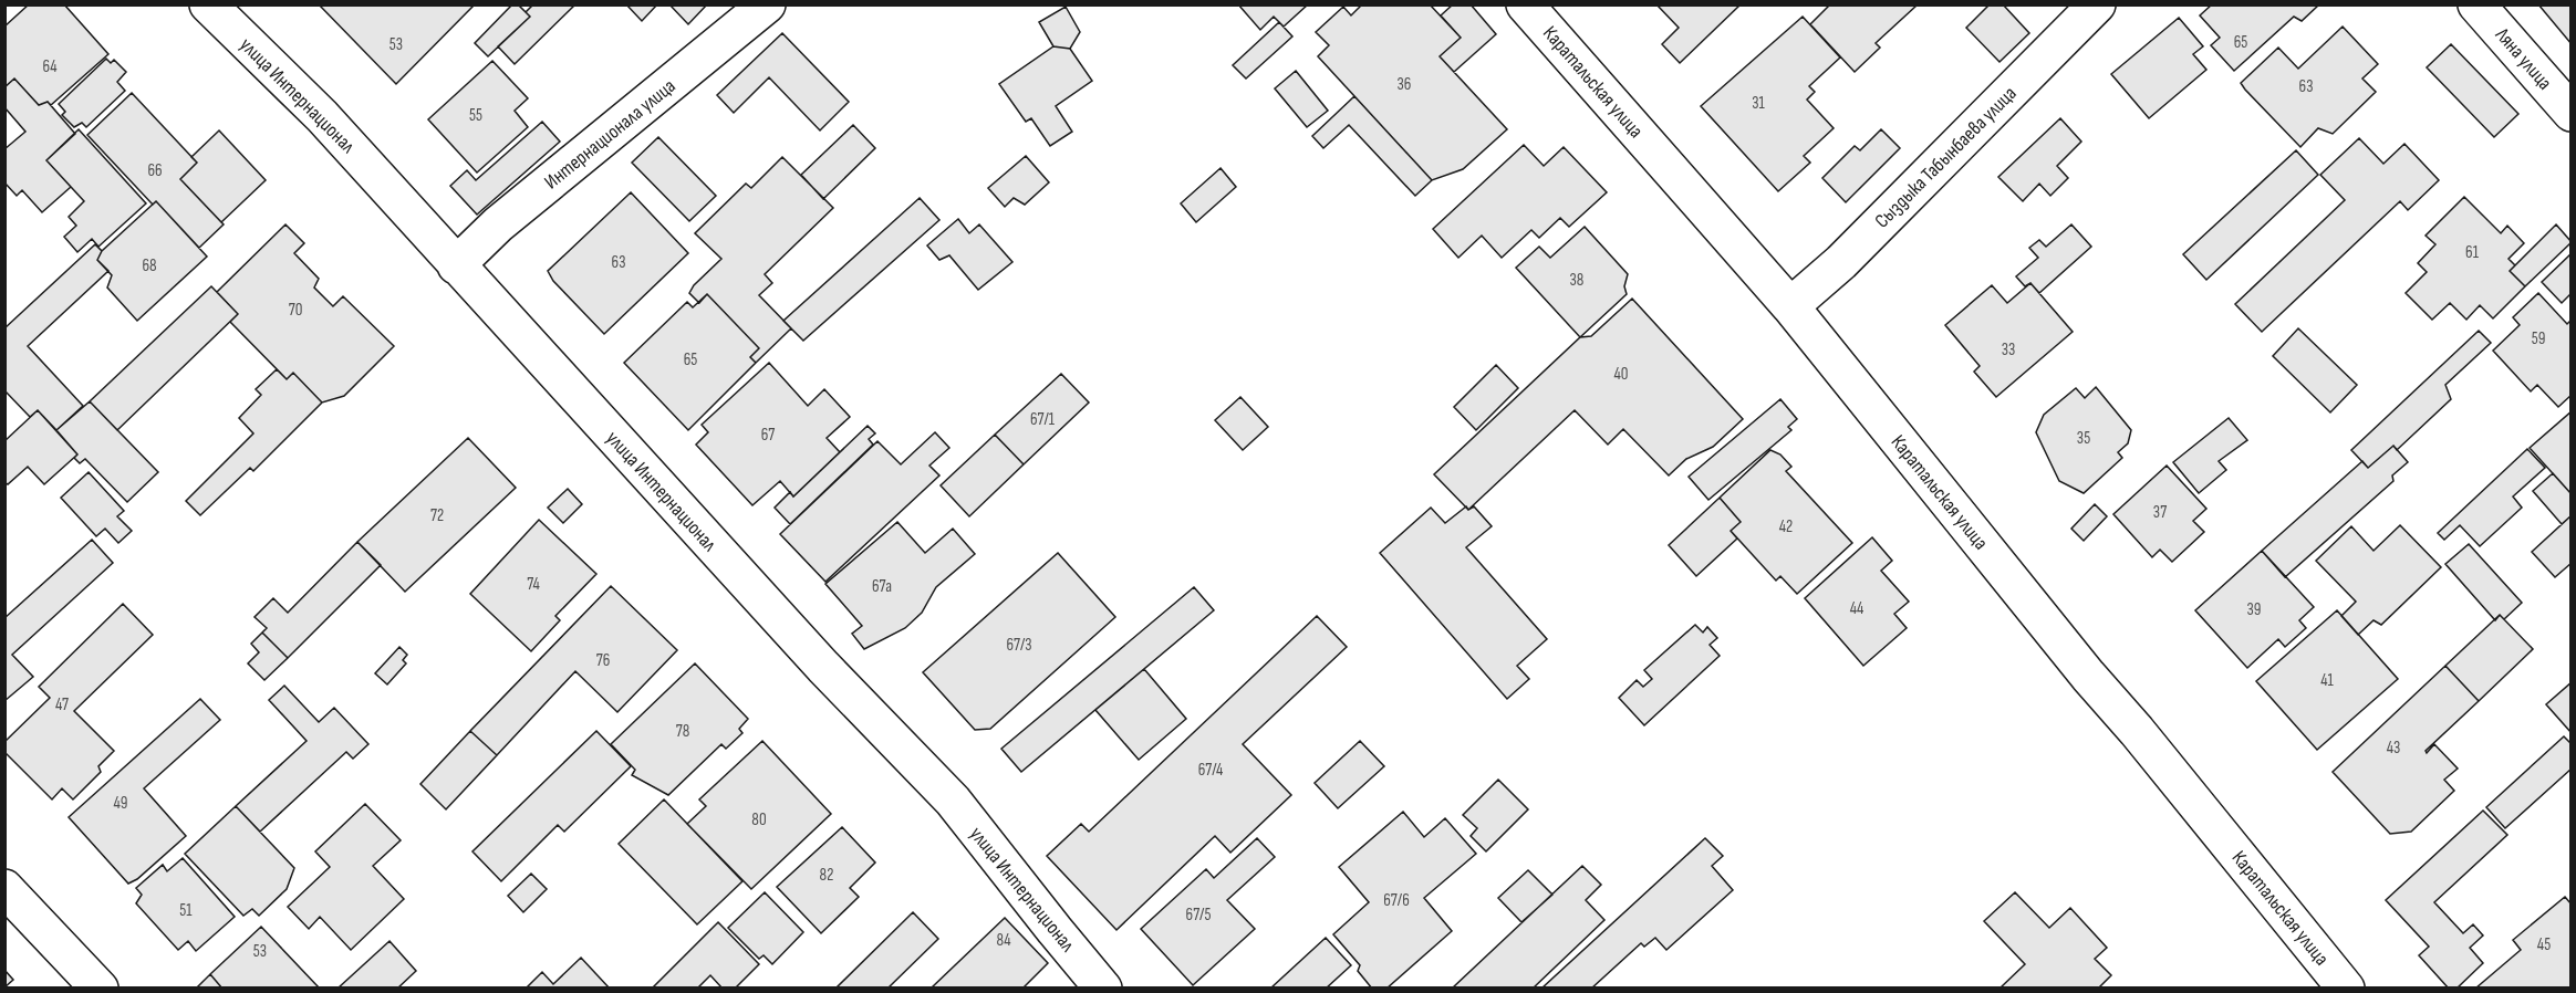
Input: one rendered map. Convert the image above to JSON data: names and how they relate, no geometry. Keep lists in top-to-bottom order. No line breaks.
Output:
{"streets":{"street":["Ляна улица","Каратальская улица","улица Интернационал","Интернационала улица","Сыздыка Табынбаева улица"]},"crossings":[["Каратальская улица","Сыздыка Табынбаева улица"],["улица Интернационал","Интернационала улица"]],"house_numbers":["65","53","64","36","63","31","55","66","61","63","68","38","70","59","33","65","40","67/1","67","35","37","72","42","74","67а","44","39","67/3","76","41","47","78","43","67/4","49","80","82","67/6","51","67/5","84","45","53"]}
